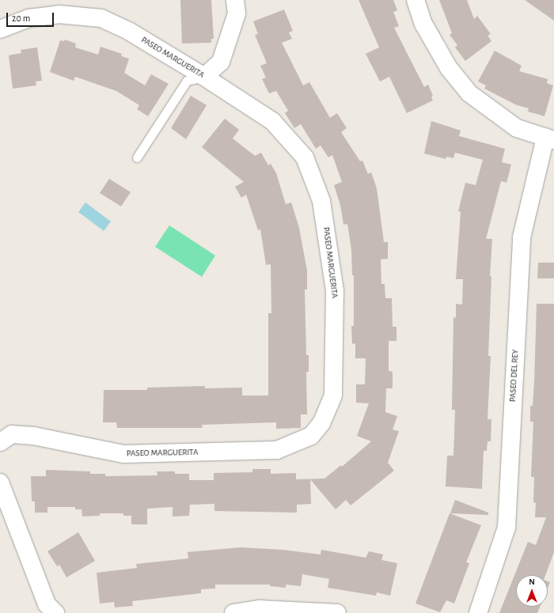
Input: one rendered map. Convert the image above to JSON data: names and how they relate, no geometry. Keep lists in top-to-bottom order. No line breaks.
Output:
{"streets":{"street":["PASEO MARGUERITA","PASEO DEL REY"]},"scale_bar":"20 m","north":"top"}
